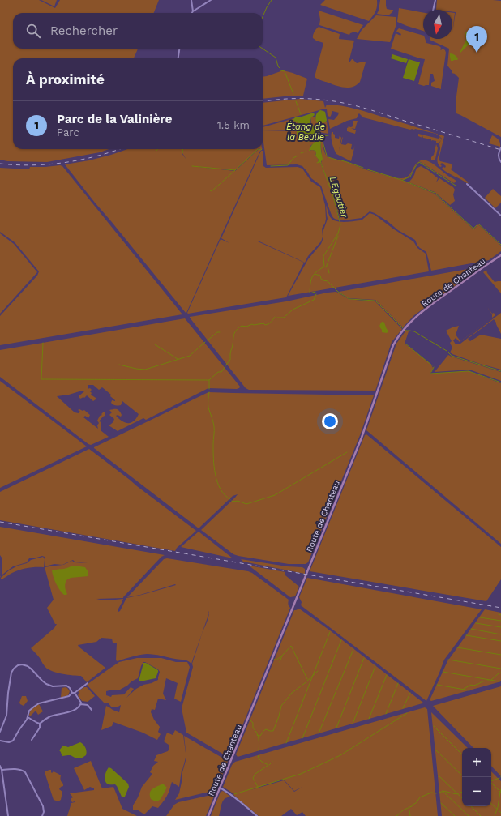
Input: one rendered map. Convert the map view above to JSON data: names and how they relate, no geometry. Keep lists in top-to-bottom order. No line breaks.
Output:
{"streets":{"main road":["Route de Chanteau"]},"water":["Étang de la Beulie","L'Egoutier"],"north":"bottom","page":{"search":"Rechercher","pins":"1","heading":"À proximité","list":[{"mark":"1","name":"Parc de la Valinière","note":"Parc","value":"1.5 km"}],"map_buttons":["+","−"]}}
